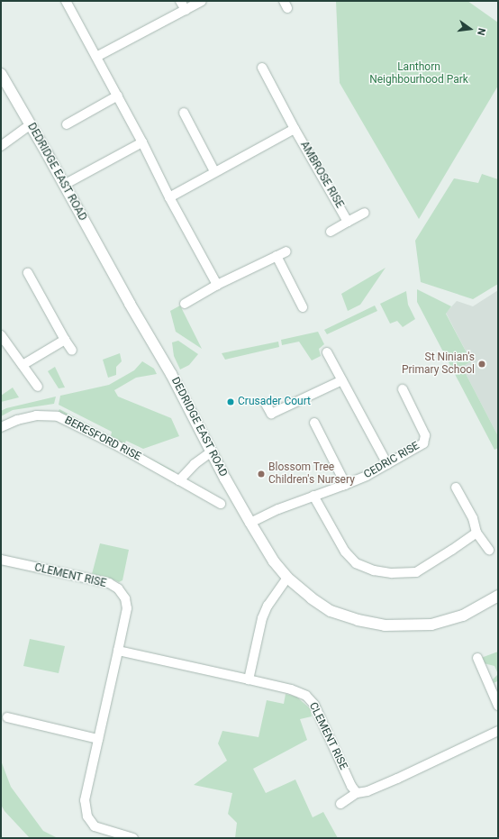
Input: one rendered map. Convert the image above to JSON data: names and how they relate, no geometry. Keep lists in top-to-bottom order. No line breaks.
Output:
{"streets":{"street":["DEDRIDGE EAST ROAD","AMBROSE RISE","BERESFORD RISE","CEDRIC RISE","CLEMENT RISE"]},"crossings":[["DEDRIDGE EAST ROAD","CEDRIC RISE"]],"parks":["Lanthorn Neighbourhood Park"],"places":["St Ninian's Primary School","Crusader Court","Blossom Tree Children's Nursery"],"north":"right"}
